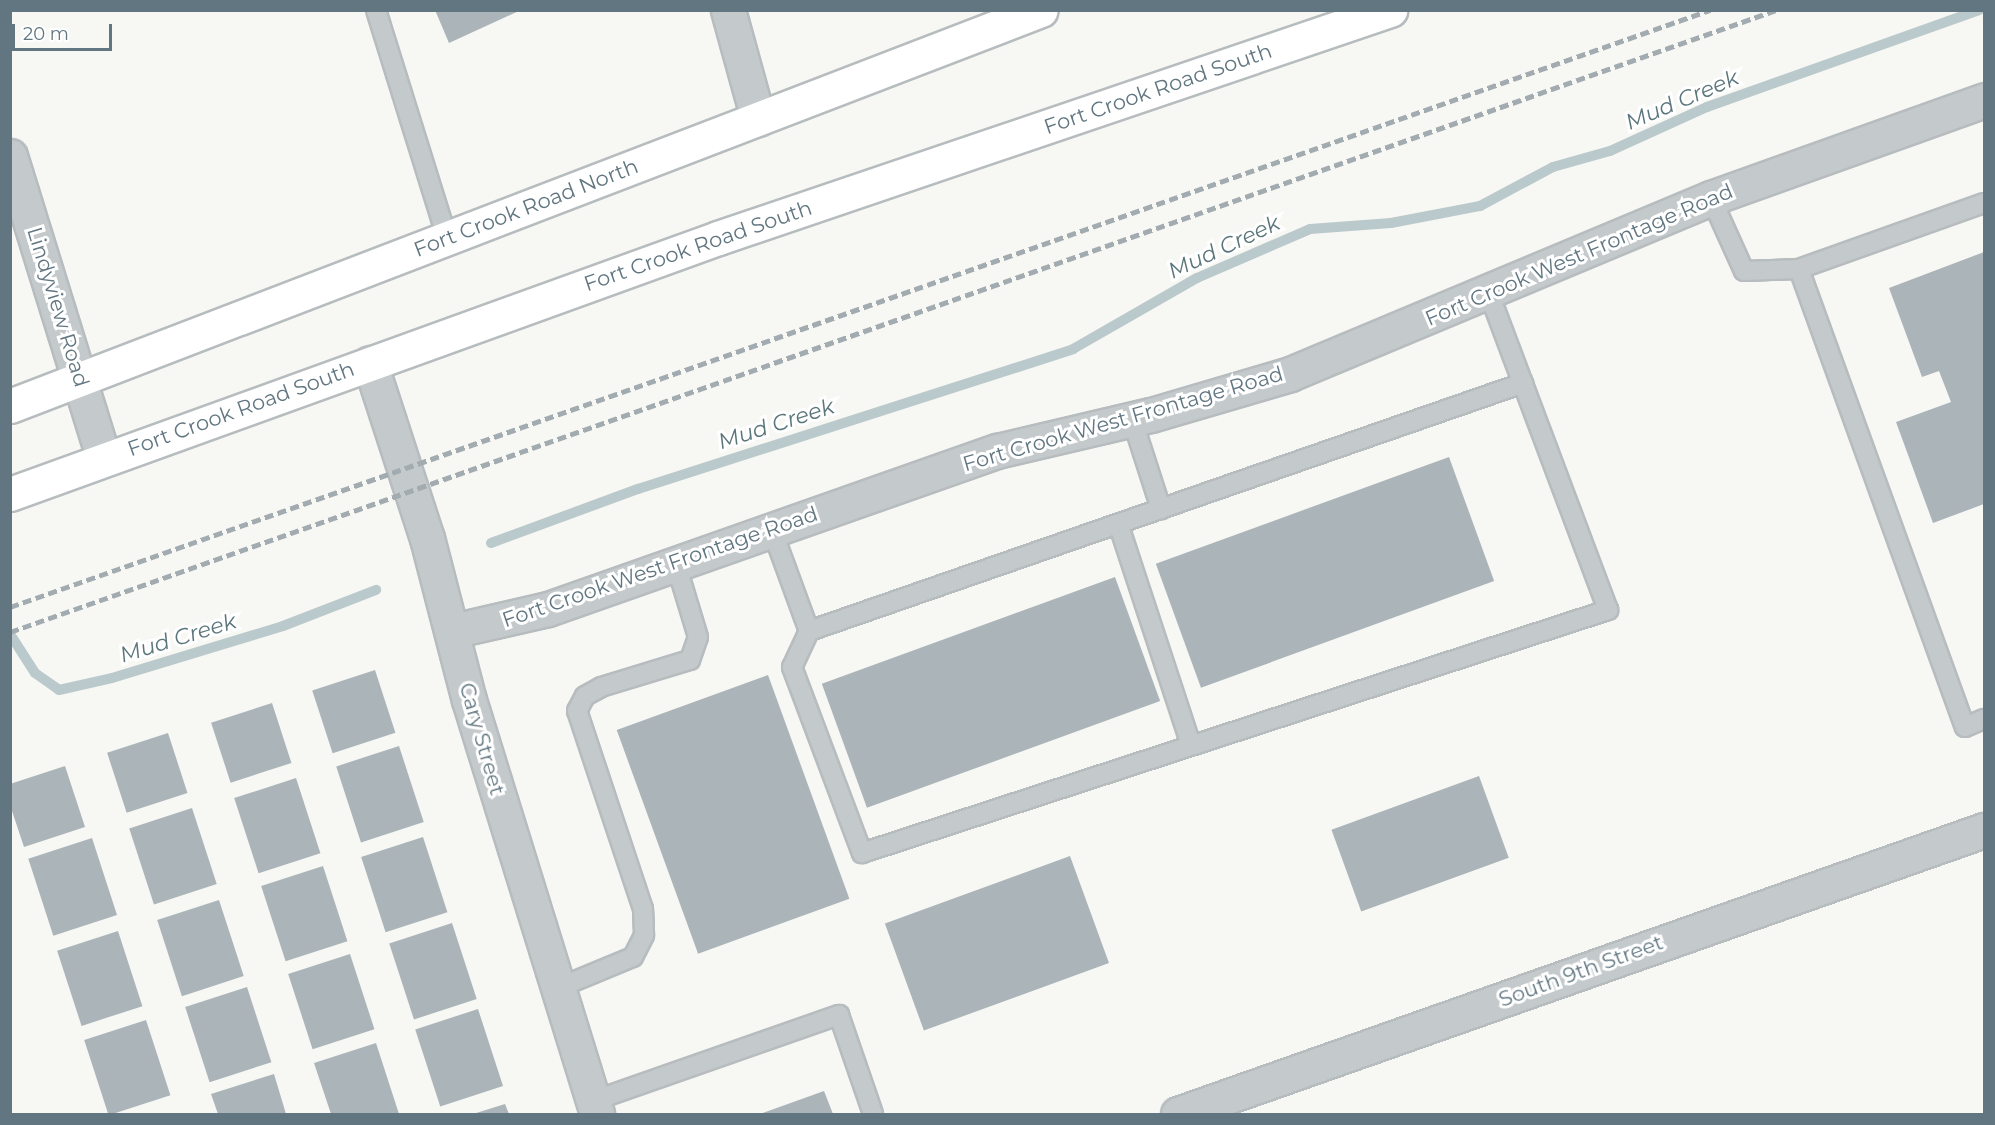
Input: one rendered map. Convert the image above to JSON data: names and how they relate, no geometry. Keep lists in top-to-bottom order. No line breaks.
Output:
{"streets":{"main road":["Fort Crook Road South","Fort Crook Road North"],"street":["Fort Crook West Frontage Road","Lindyview Road","Cary Street","South 9th Street"]},"crossings":[["Fort Crook Road South","Lindyview Road"],["Fort Crook Road South","Cary Street"],["Fort Crook Road North","Lindyview Road"],["Fort Crook West Frontage Road","Cary Street"]],"water":["Mud Creek"],"scale_bar":"20 m"}
